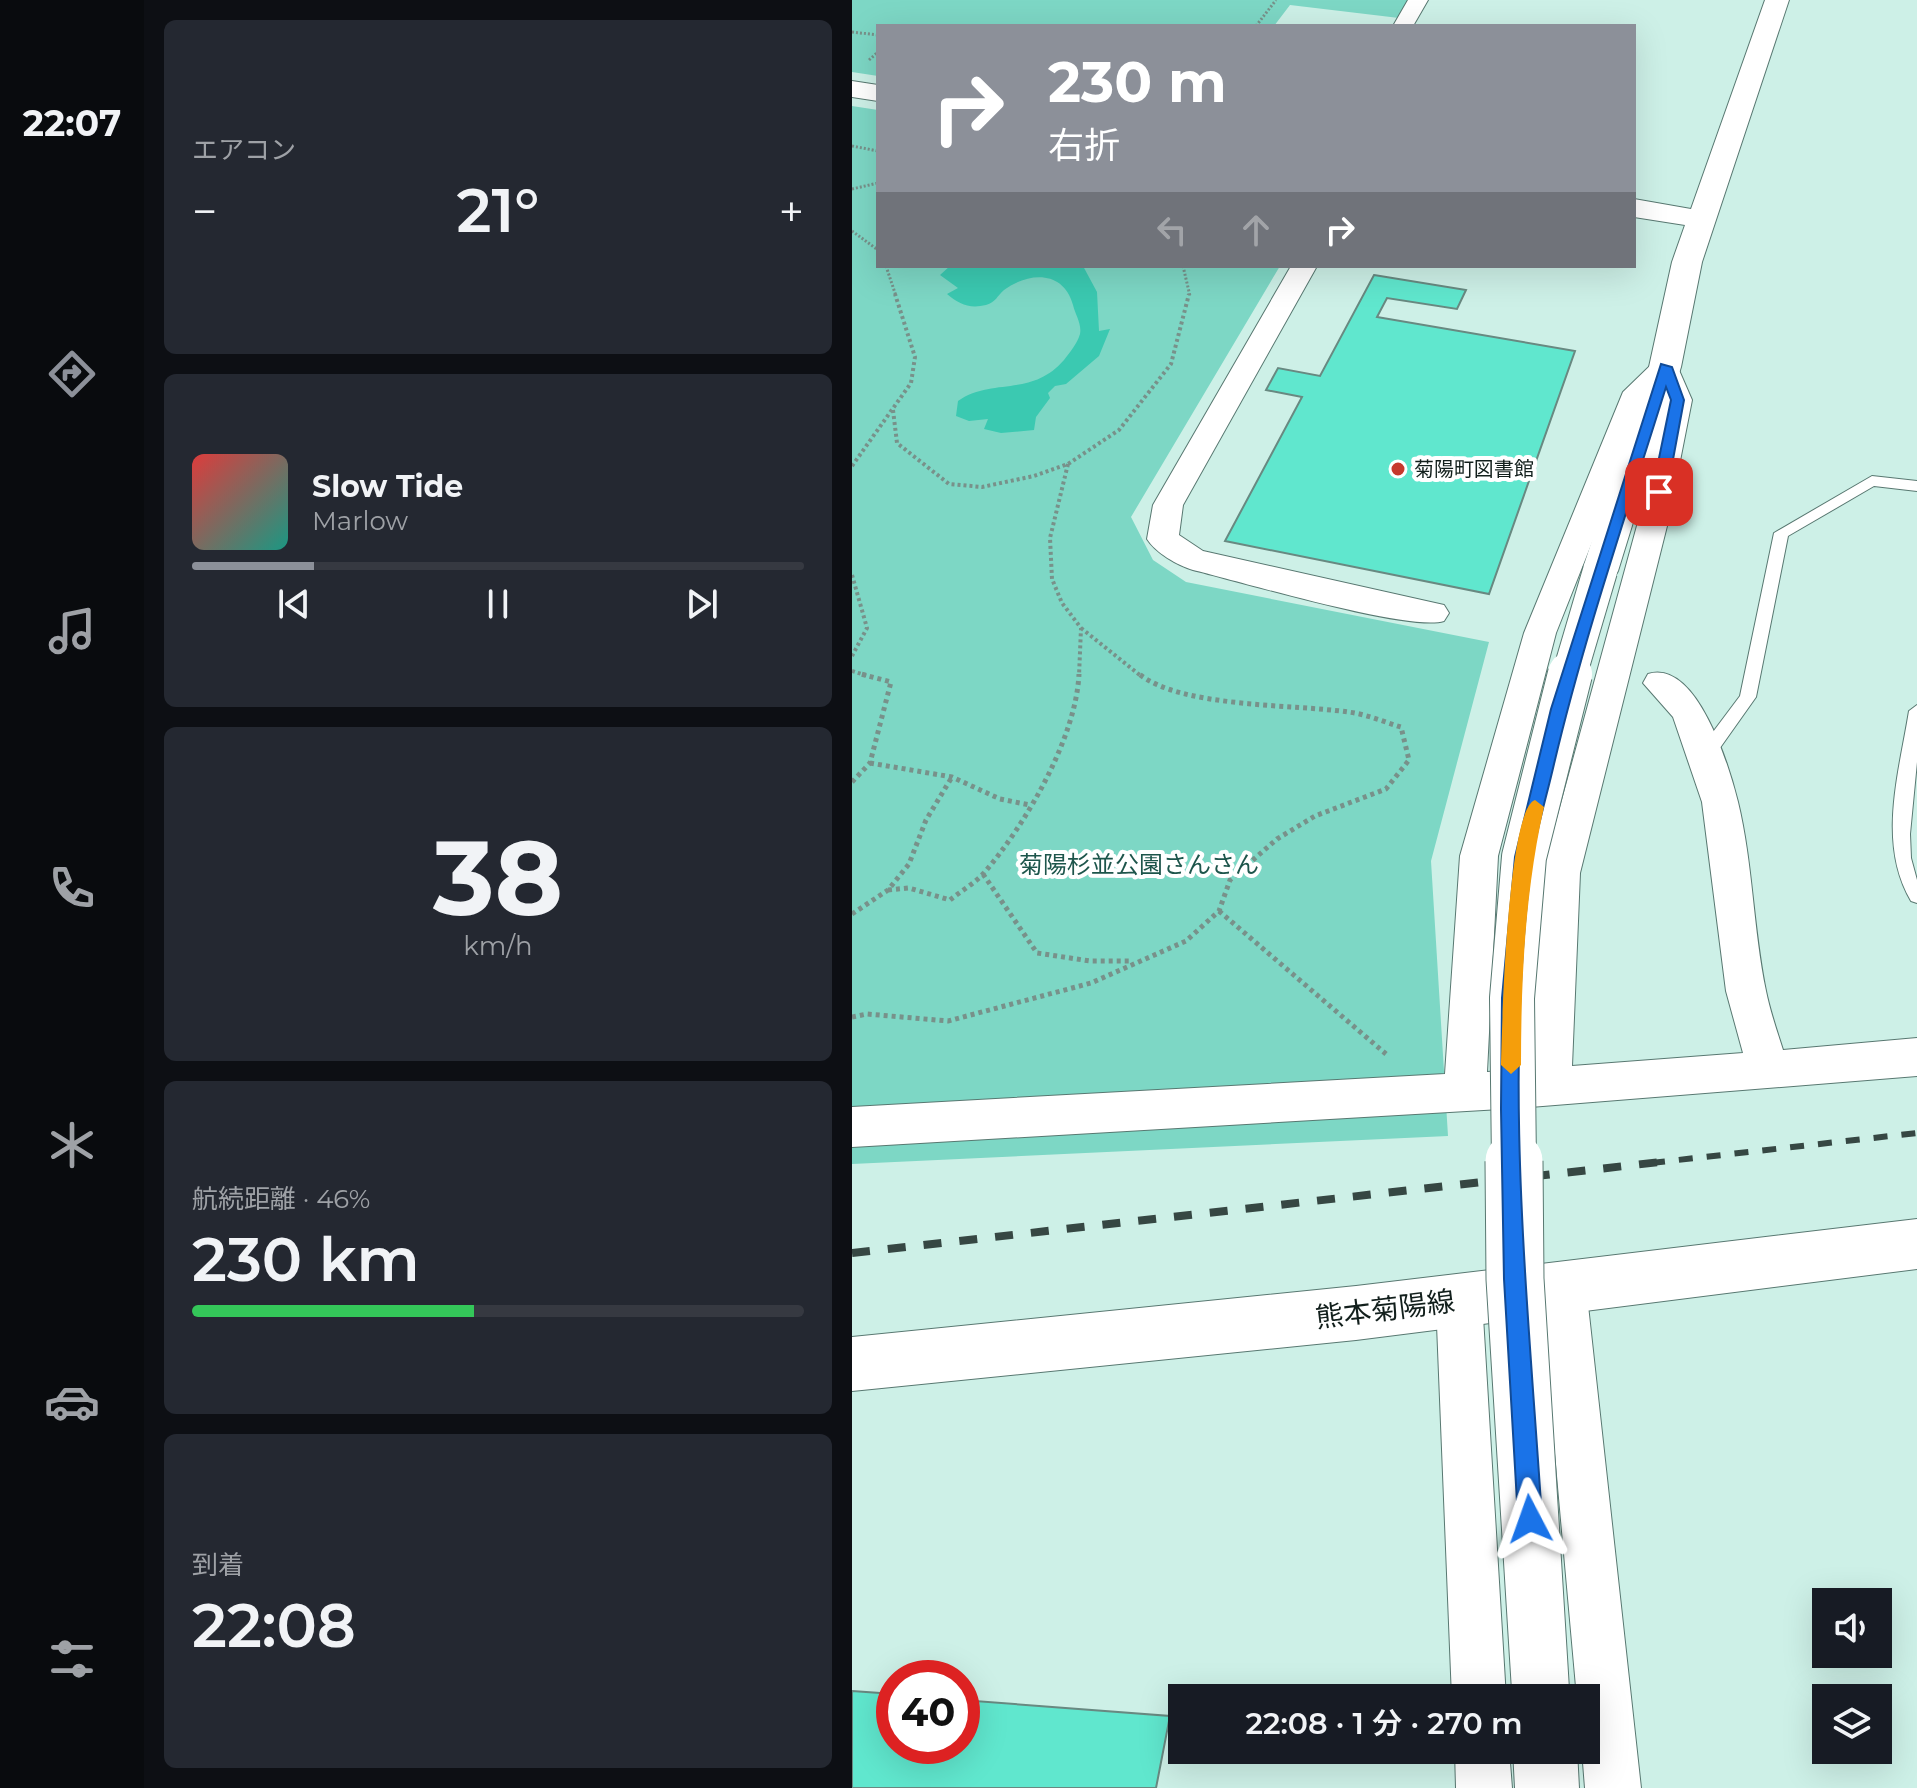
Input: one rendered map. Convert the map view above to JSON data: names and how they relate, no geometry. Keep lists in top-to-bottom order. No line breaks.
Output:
{"streets":{"street":["熊本菊陽線"]},"parks":["菊陽杉並公園さんさん"],"places":["菊陽町図書館"],"page":{"tabs":"22:07","tile":["エアコン",["38","km/h"],["航続距離 · 46%","230 km"],["到着","22:08"]],"turn":["230 m","右折"],"heat":["−","21°","+"],"song":["Slow Tide","Marlow"],"limit":"40","trip":"22:08 · 1 分 · 270 m"}}
